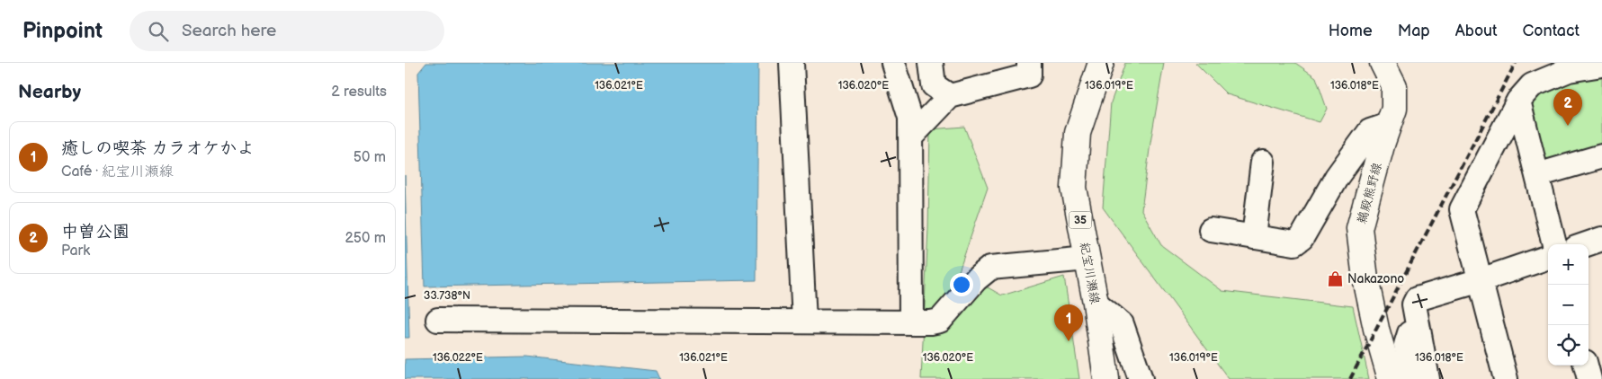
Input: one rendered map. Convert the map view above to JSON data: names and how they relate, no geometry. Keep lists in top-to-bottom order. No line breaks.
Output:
{"streets":{"main road":["鵜殿熊野線","35","紀宝川瀬線"]},"places":{"shop":["Nakazono"]},"page":{"header":"Pinpoint","search":"Search here","nav":["Home","Map","About","Contact"],"heading":["Nearby","2 results"],"pins":["2","1"],"list":[{"mark":"1","name":"癒しの喫茶 カラオケかよ","note":"Café · 紀宝川瀬線","value":"50 m"},{"mark":"2","name":"中曽公園","note":"Park","value":"250 m"}],"map_buttons":["+","−"]},"coordinates":["136.021°E","136.020°E","136.019°E","136.018°E","33.738°N","136.022°E"]}
